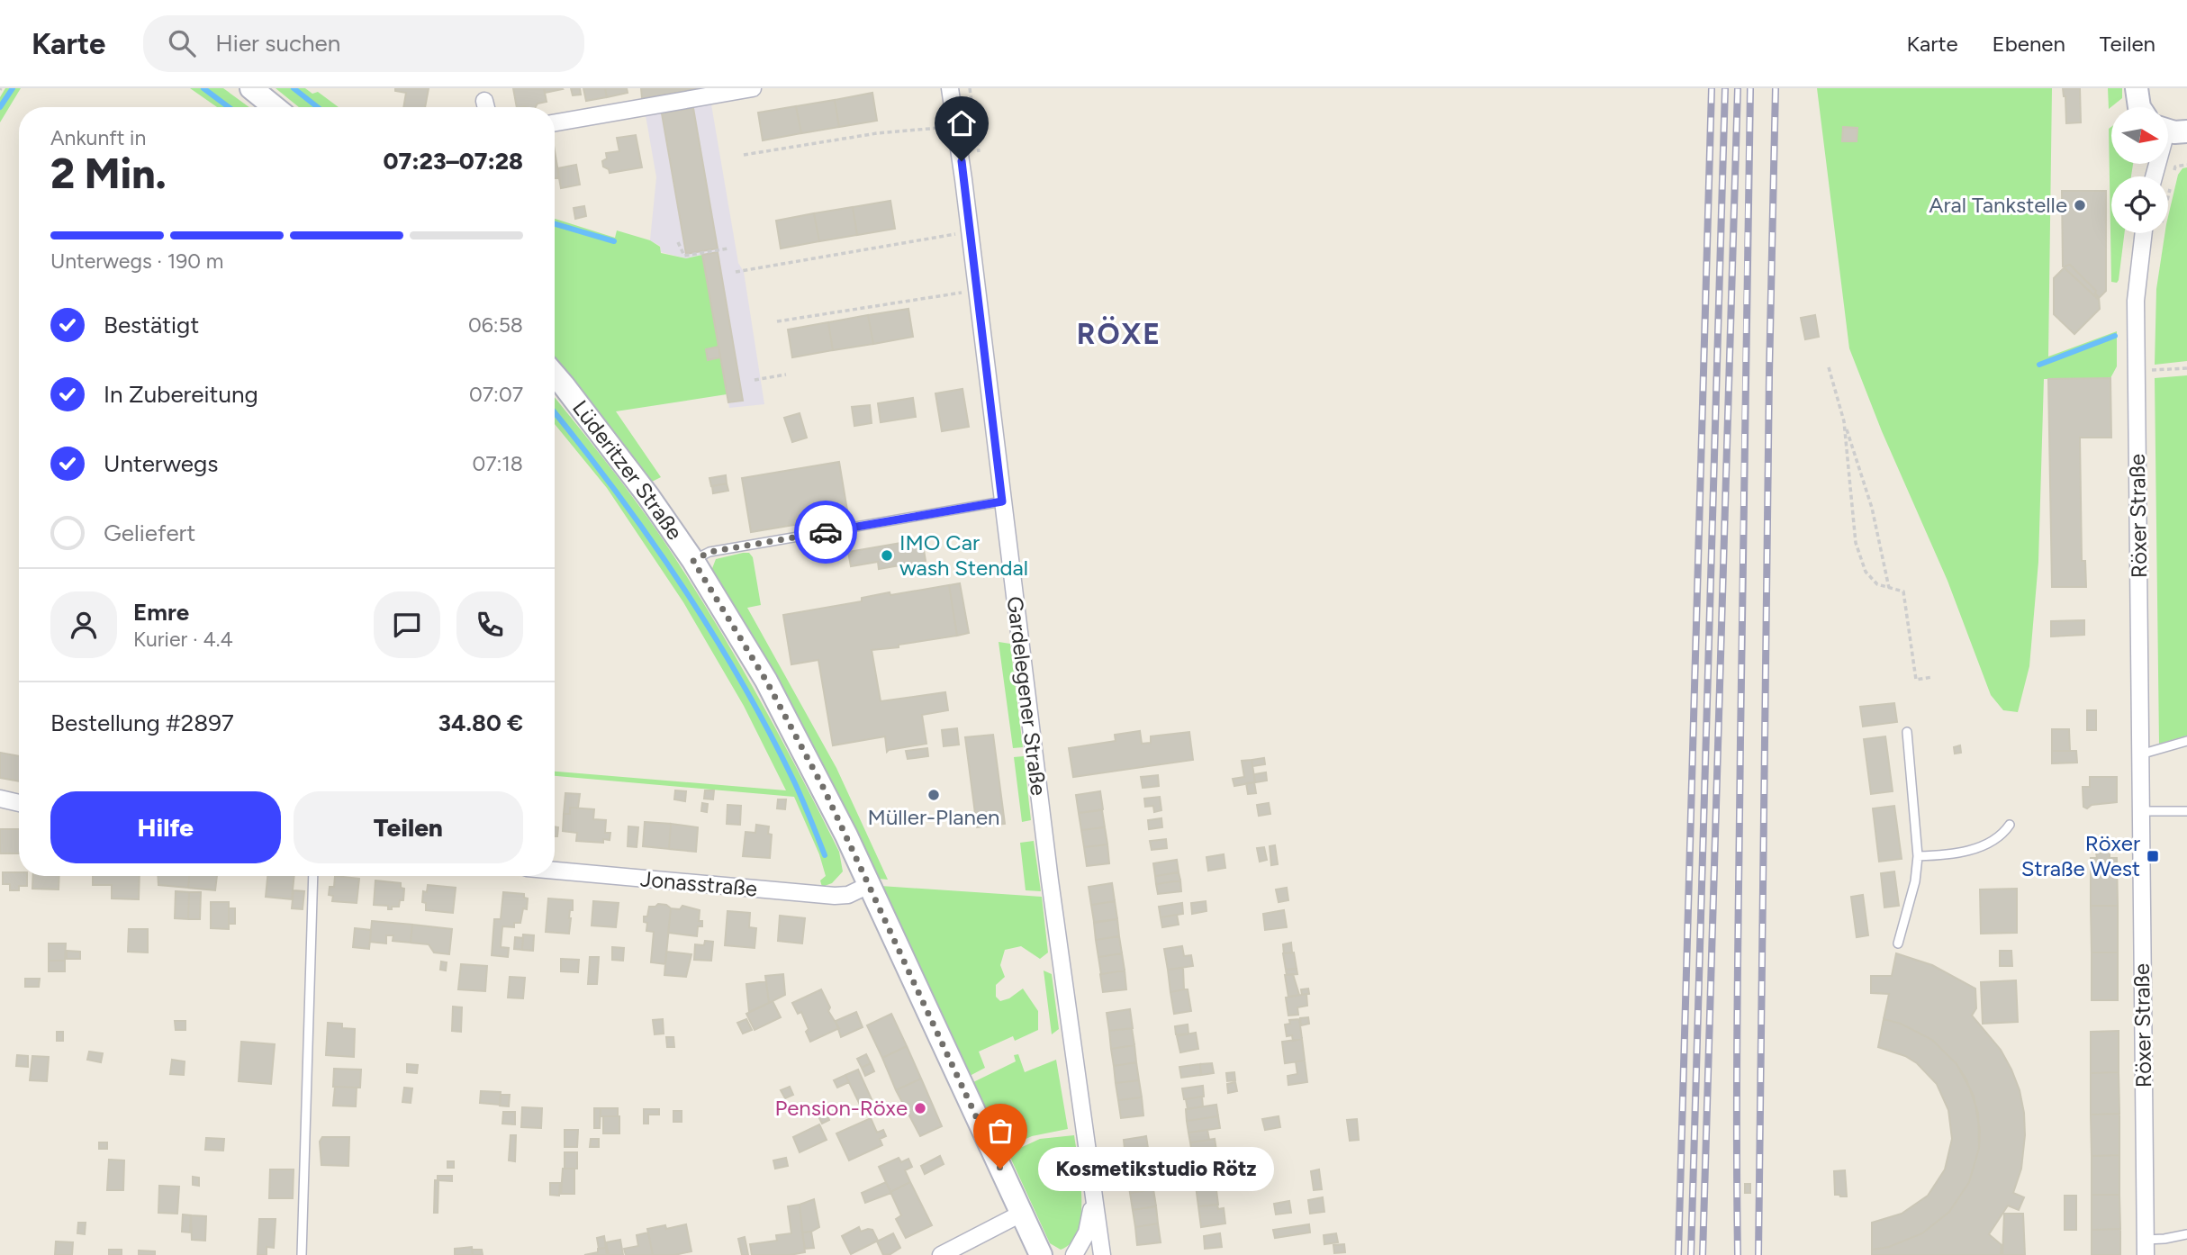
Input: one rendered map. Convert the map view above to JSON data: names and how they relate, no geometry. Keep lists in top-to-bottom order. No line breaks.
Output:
{"streets":{"main road":["Lüderitzer Straße"],"street":["Röxer Straße","Gardelegener Straße","Jonasstraße"]},"crossings":[["Lüderitzer Straße","Jonasstraße"]],"districts":["RÖXE"],"places":{"other":["Aral Tankstelle","IMO Car wash Stendal","Müller-Planen","Pension-Röxe","Kosmetikstudio Rötz"],"transit":["Röxer Straße West"]},"north":"right","page":{"header":"Karte","search":"Hier suchen","nav":["Karte","Ebenen","Teilen"],"heading":["2 Min.","Ankunft in","07:23–07:28"],"panel":["Emre","Kurier · 4.4","Bestellung #2897","34.80 €"],"bar":"Unterwegs · 190 m","list":[["Bestätigt","06:58"],["In Zubereitung","07:07"],["Unterwegs","07:18"],"Geliefert"],"buttons":["Hilfe","Teilen"],"bubble":"Kosmetikstudio Rötz"}}
